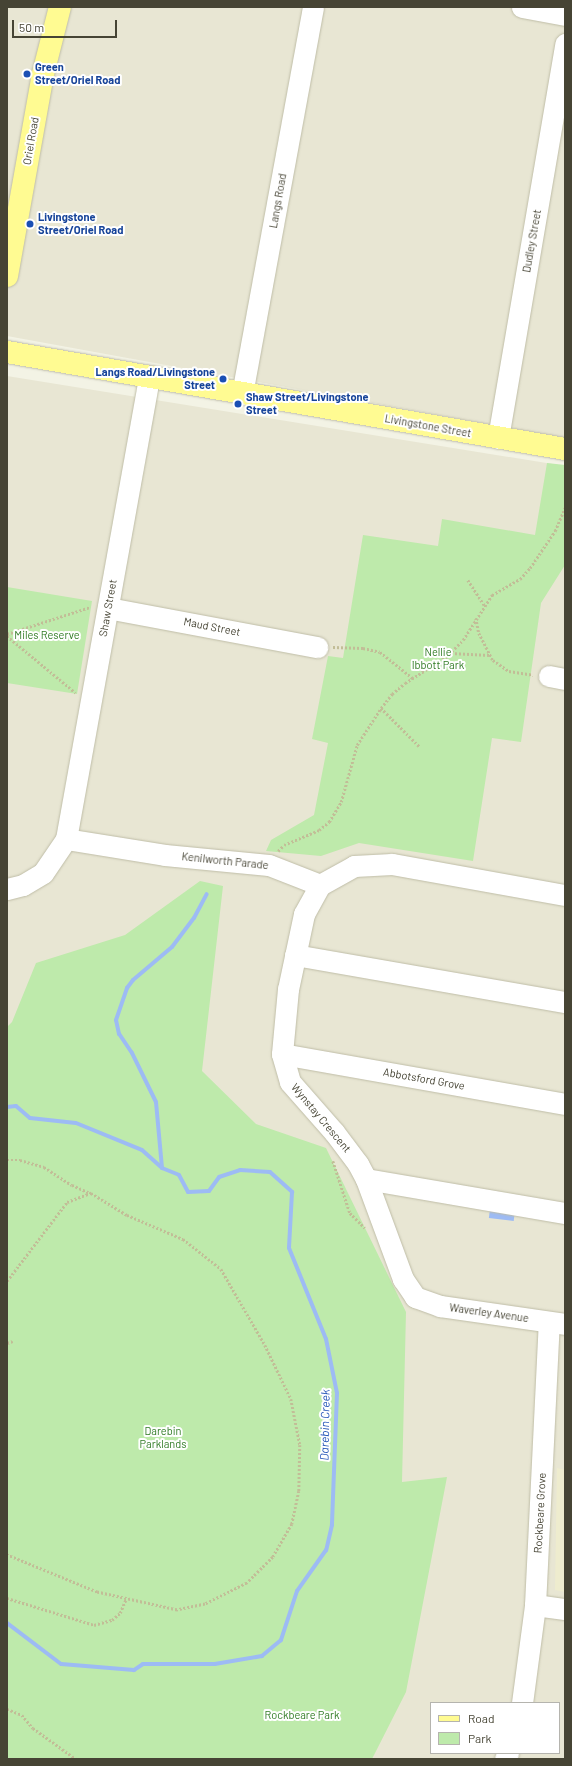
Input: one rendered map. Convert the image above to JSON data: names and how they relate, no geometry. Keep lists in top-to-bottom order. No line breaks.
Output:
{"streets":{"main road":["Oriel Road","Livingstone Street"],"street":["Langs Road","Dudley Street","Shaw Street","Maud Street","Kenilworth Parade","Abbotsford Grove","Wynstay Crescent","Waverley Avenue","Rockbeare Grove"]},"crossings":[["Langs Road","Livingstone Street"],["Dudley Street","Livingstone Street"],["Livingstone Street","Shaw Street"],["Shaw Street","Maud Street"],["Shaw Street","Kenilworth Parade"],["Kenilworth Parade","Wynstay Crescent"],["Abbotsford Grove","Wynstay Crescent"],["Wynstay Crescent","Waverley Avenue"],["Waverley Avenue","Rockbeare Grove"]],"water":["Darebin Creek"],"parks":["Miles Reserve","Nellie Ibbott Park","Darebin Parklands","Rockbeare Park"],"places":["Green Street/Oriel Road","Livingstone Street/Oriel Road","Langs Road/Livingstone Street","Shaw Street/Livingstone Street"],"legend":["Road","Park"],"scale_bar":"50 m"}
